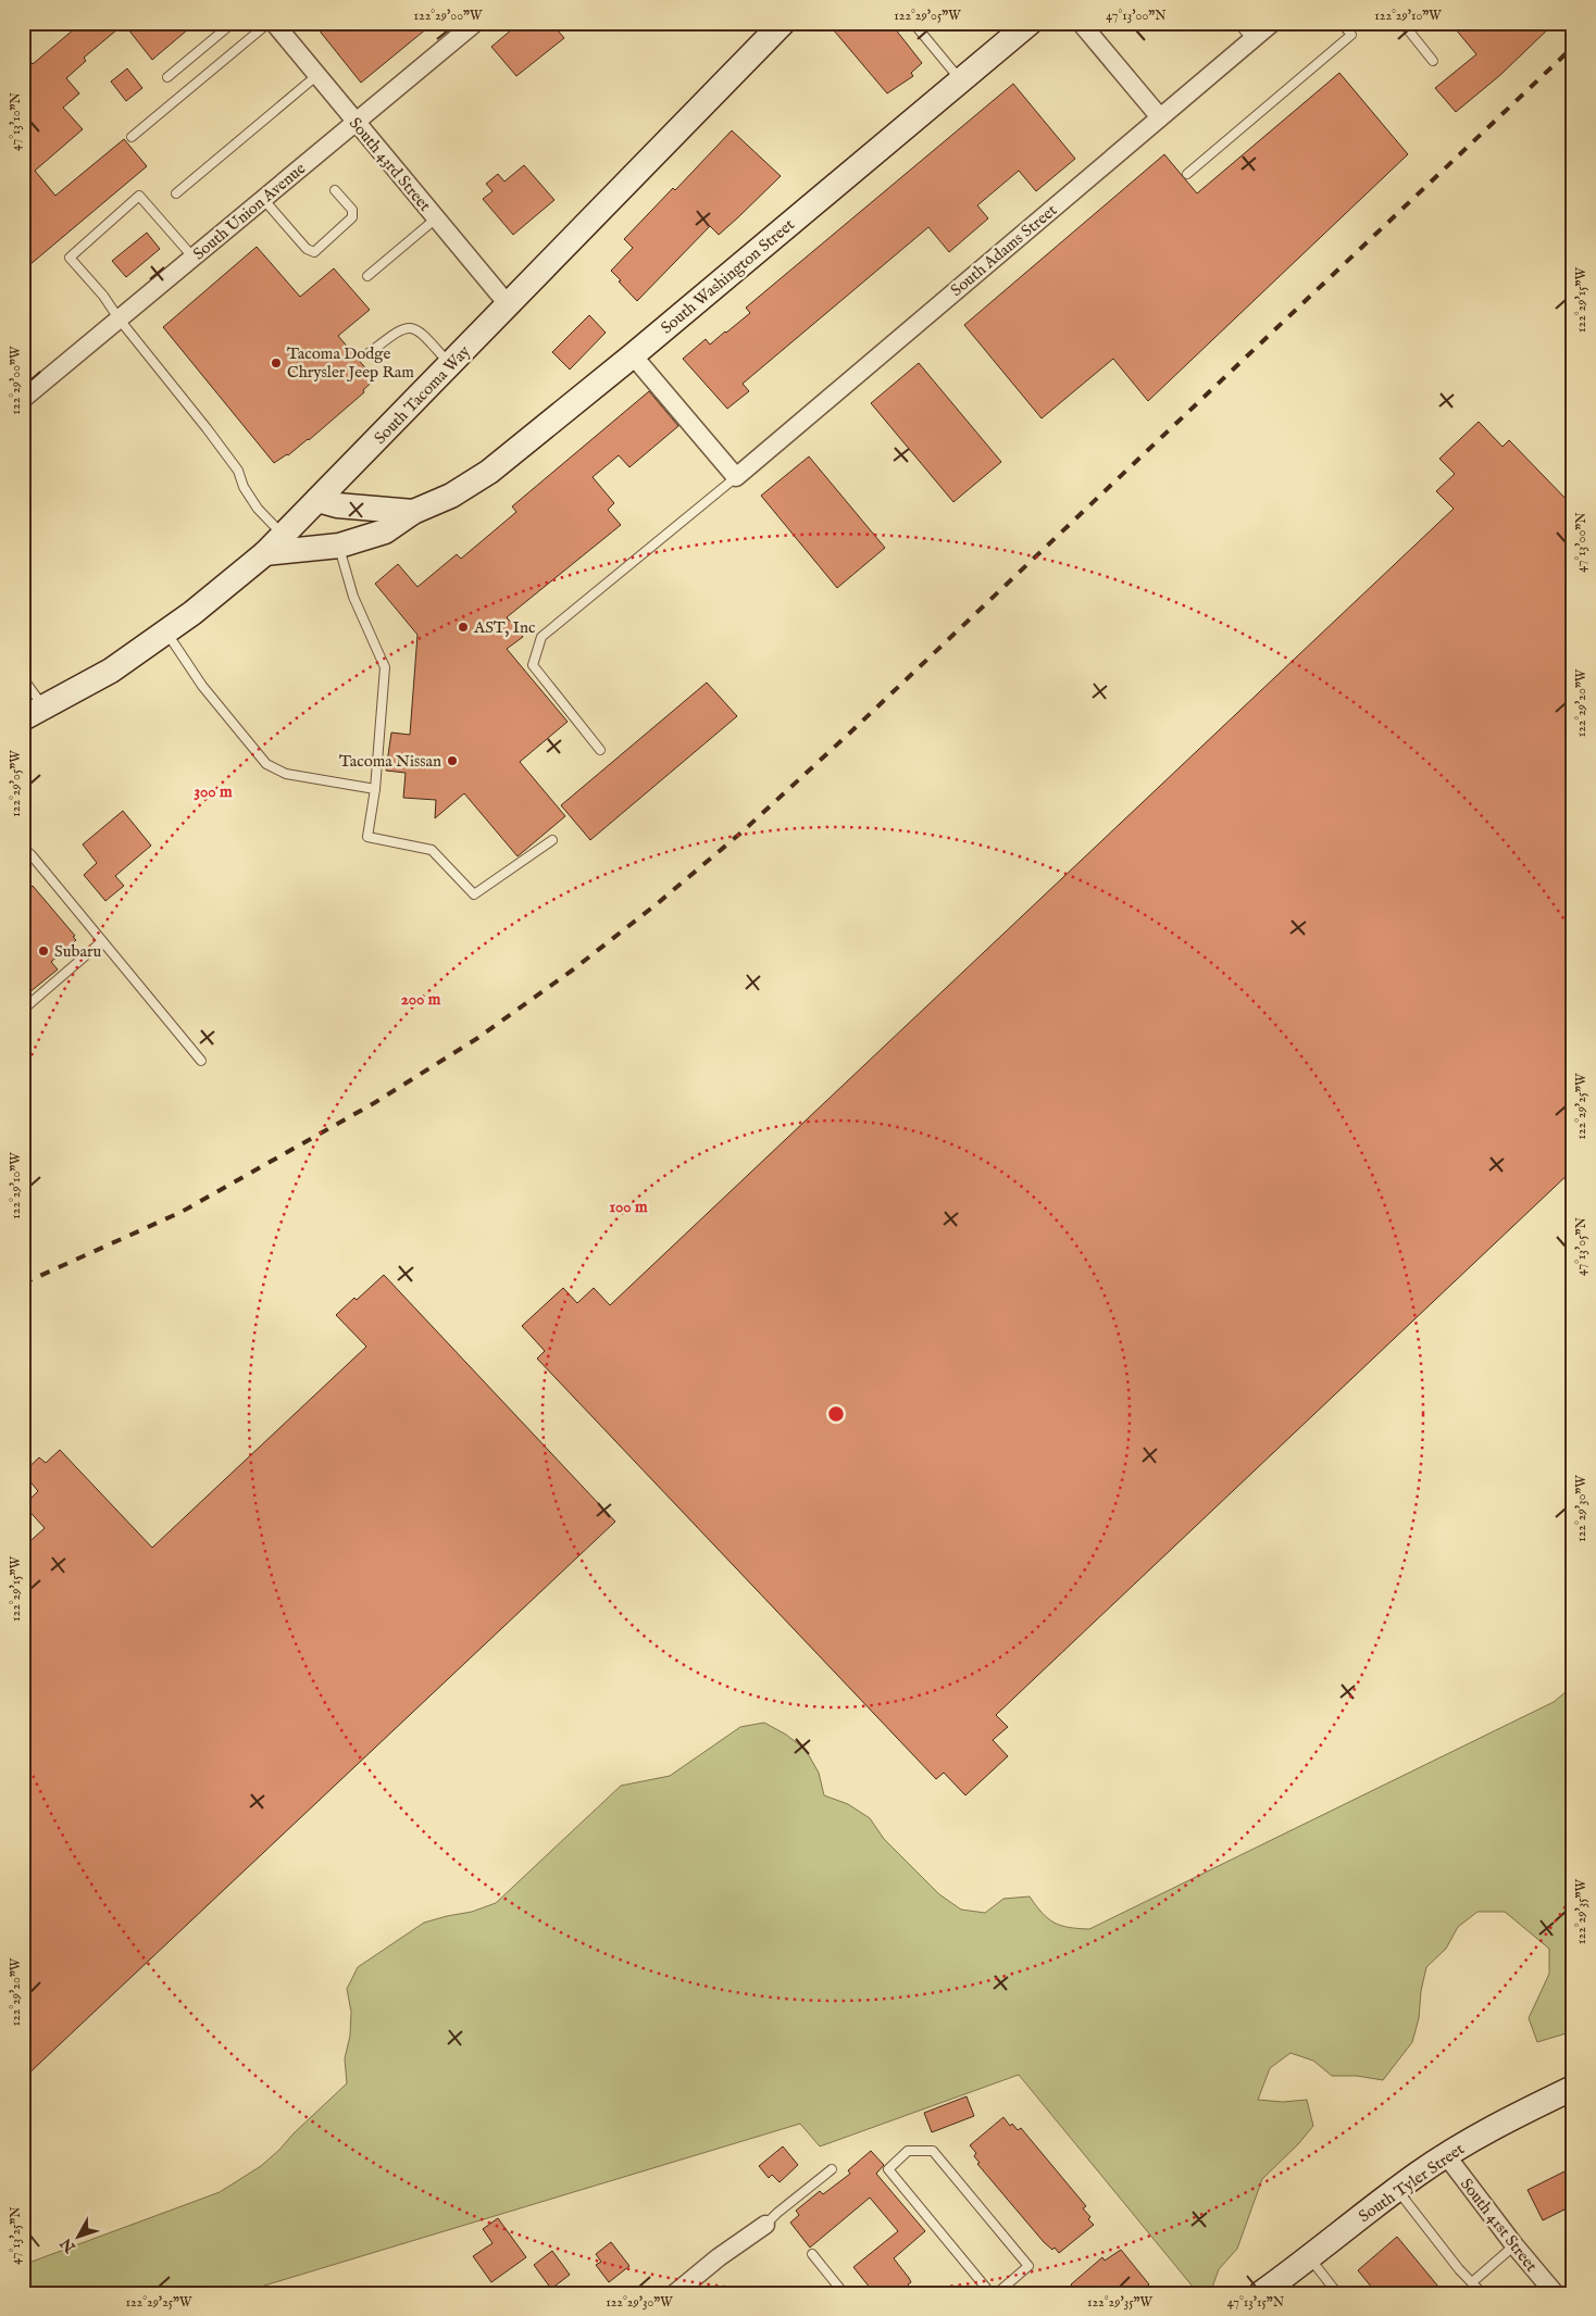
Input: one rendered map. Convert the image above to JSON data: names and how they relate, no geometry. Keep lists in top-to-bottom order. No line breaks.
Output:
{"streets":{"main road":["South Washington Street","South Tacoma Way","South Tyler Street"],"street":["South 43rd Street","South Union Avenue","South Adams Street","South 41st Street"]},"crossings":[["South 43rd Street","South Union Avenue"],["South 43rd Street","South Tacoma Way"],["South Washington Street","South Tacoma Way"],["South Tyler Street","South 41st Street"]],"places":["Tacoma Dodge Chrysler Jeep Ram","AST, Inc","Tacoma Nissan","Subaru"],"north":"bottom left","coordinates":["122°29'00\"W","122°29'05\"W","47°13'00\"N","122°29'10\"W","47°13'10\"N","122°29'15\"W","122°29'20\"W","122°29'25\"W","47°13'05\"N","122°29'30\"W","122°29'35\"W","47°13'25\"N","47°13'15\"N"],"rings":["300 m","200 m","100 m"]}
